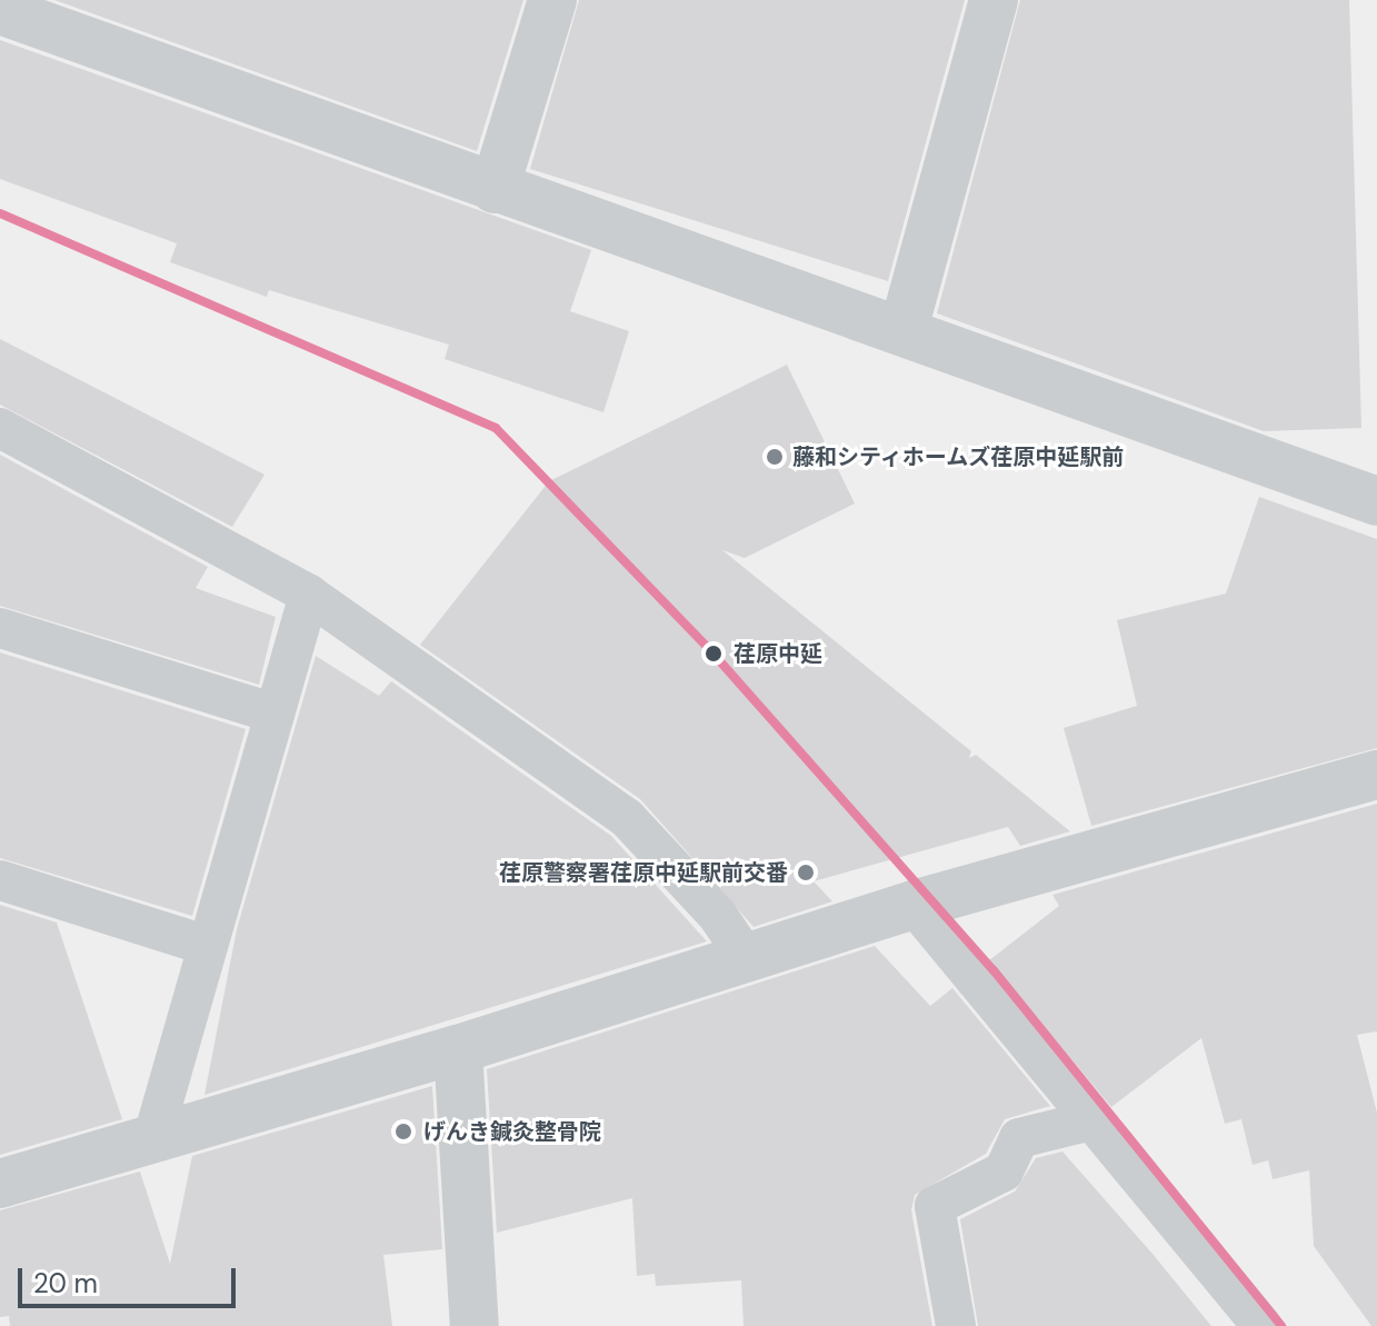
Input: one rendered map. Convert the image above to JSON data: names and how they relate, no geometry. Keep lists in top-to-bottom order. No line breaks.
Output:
{"places":["藤和シティホームズ荏原中延駅前","荏原中延","荏原警察署荏原中延駅前交番","げんき鍼灸整骨院"],"scale_bar":"20 m"}
